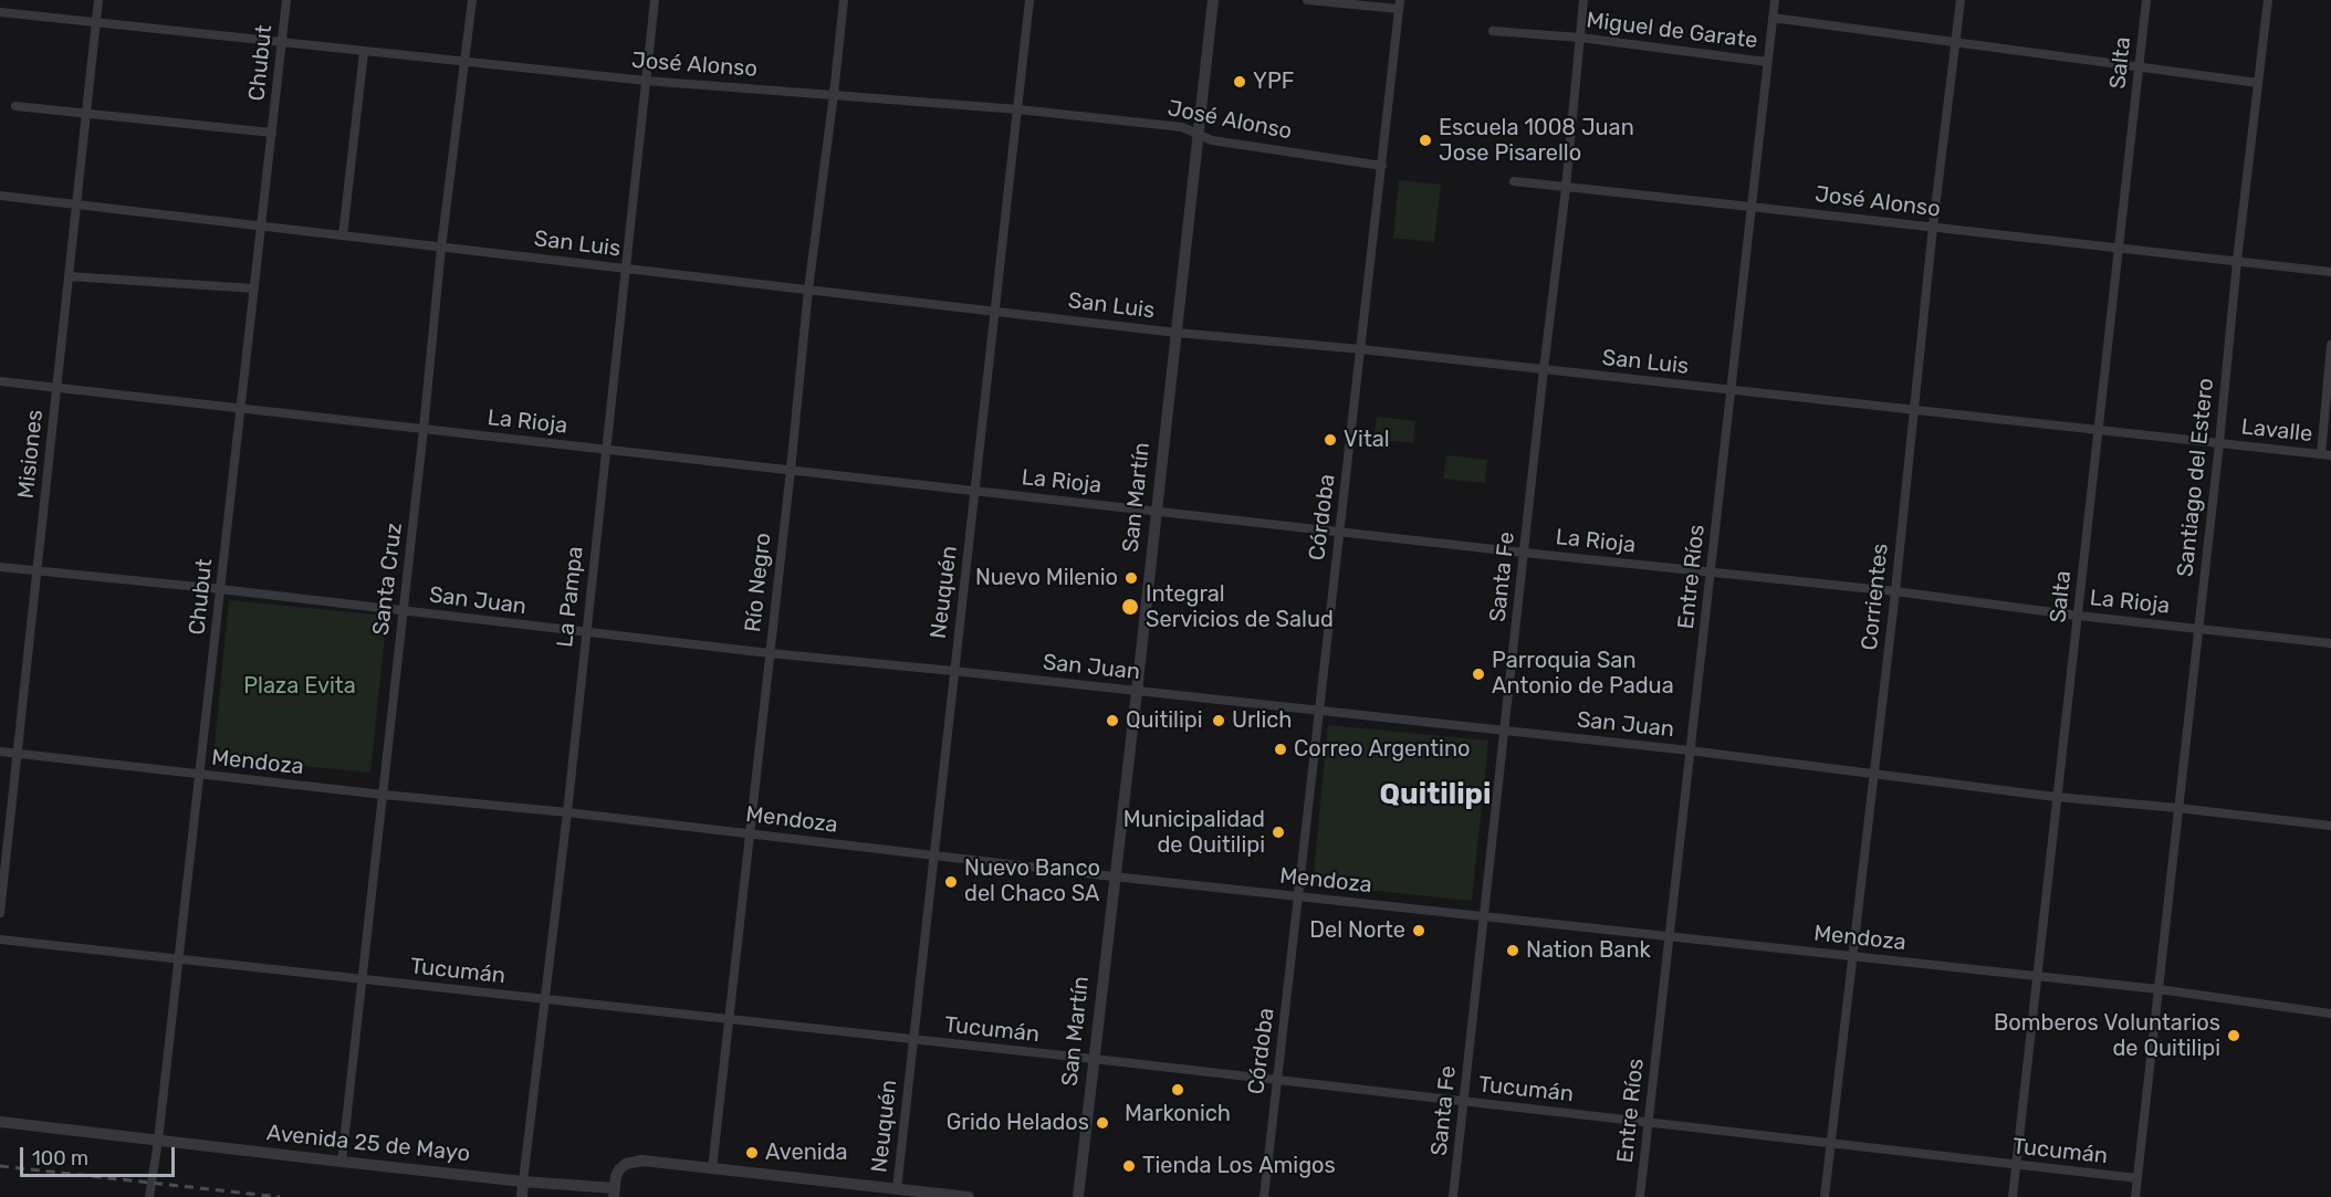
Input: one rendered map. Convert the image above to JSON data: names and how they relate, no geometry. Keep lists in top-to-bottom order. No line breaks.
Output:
{"streets":{"street":["Miguel de Garate","Chubut","Salta","José Alonso","San Luis","La Rioja","Lavalle","Misiones","Santiago del Estero","San Martín","Córdoba","Santa Fe","Entre Ríos","Santa Cruz","Río Negro","Neuquén","La Pampa","Corrientes","San Juan","Mendoza","Tucumán","Avenida 25 de Mayo"]},"crossings":[["Miguel de Garate","Salta"],["Miguel de Garate","Santiago del Estero"],["Miguel de Garate","Santa Fe"],["Miguel de Garate","Entre Ríos"],["Miguel de Garate","Corrientes"],["Chubut","José Alonso"],["Chubut","San Luis"],["Chubut","La Rioja"],["Chubut","San Juan"],["Chubut","Mendoza"],["Chubut","Tucumán"],["Chubut","Avenida 25 de Mayo"],["Salta","José Alonso"],["Salta","San Luis"],["Salta","La Rioja"],["Salta","San Juan"],["Salta","Mendoza"],["Salta","Tucumán"],["José Alonso","Misiones"],["José Alonso","Santiago del Estero"],["José Alonso","San Martín"],["José Alonso","Córdoba"],["José Alonso","Santa Fe"],["José Alonso","Entre Ríos"],["José Alonso","Santa Cruz"],["José Alonso","Río Negro"],["José Alonso","Neuquén"],["José Alonso","La Pampa"],["José Alonso","Corrientes"],["San Luis","Lavalle"],["San Luis","Misiones"],["San Luis","Santiago del Estero"],["San Luis","San Martín"],["San Luis","Córdoba"],["San Luis","Santa Fe"],["San Luis","Entre Ríos"],["San Luis","Santa Cruz"],["San Luis","Río Negro"],["San Luis","Neuquén"],["San Luis","La Pampa"],["San Luis","Corrientes"],["La Rioja","Misiones"],["La Rioja","Santiago del Estero"],["La Rioja","San Martín"],["La Rioja","Córdoba"],["La Rioja","Santa Fe"],["La Rioja","Entre Ríos"],["La Rioja","Santa Cruz"],["La Rioja","Río Negro"],["La Rioja","Neuquén"],["La Rioja","La Pampa"],["La Rioja","Corrientes"],["Lavalle","Santiago del Estero"],["Misiones","San Juan"],["Misiones","Mendoza"],["Santiago del Estero","San Juan"],["Santiago del Estero","Mendoza"],["Santiago del Estero","Tucumán"],["San Martín","San Juan"],["San Martín","Mendoza"],["San Martín","Tucumán"],["Córdoba","San Juan"],["Córdoba","Mendoza"],["Córdoba","Tucumán"],["Santa Fe","San Juan"],["Santa Fe","Mendoza"],["Santa Fe","Tucumán"],["Entre Ríos","San Juan"],["Entre Ríos","Mendoza"],["Entre Ríos","Tucumán"],["Santa Cruz","San Juan"],["Santa Cruz","Mendoza"],["Santa Cruz","Tucumán"],["Santa Cruz","Avenida 25 de Mayo"],["Río Negro","San Juan"],["Río Negro","Mendoza"],["Río Negro","Tucumán"],["Neuquén","San Juan"],["Neuquén","Mendoza"],["Neuquén","Tucumán"],["La Pampa","San Juan"],["La Pampa","Mendoza"],["La Pampa","Tucumán"],["La Pampa","Avenida 25 de Mayo"],["Corrientes","San Juan"],["Corrientes","Mendoza"],["Corrientes","Tucumán"]],"districts":["Quitilipi"],"parks":["Plaza Evita"],"places":["YPF","Escuela 1008 Juan Jose Pisarello","Vital","Nuevo Milenio","Integral Servicios de Salud","Parroquia San Antonio de Padua","Quitilipi","Urlich","Correo Argentino","Municipalidad de Quitilipi","Nuevo Banco del Chaco SA","Del Norte","Nation Bank","Bomberos Voluntarios de Quitilipi","Markonich","Grido Helados","Avenida","Tienda Los Amigos"],"scale_bar":"100 m"}
